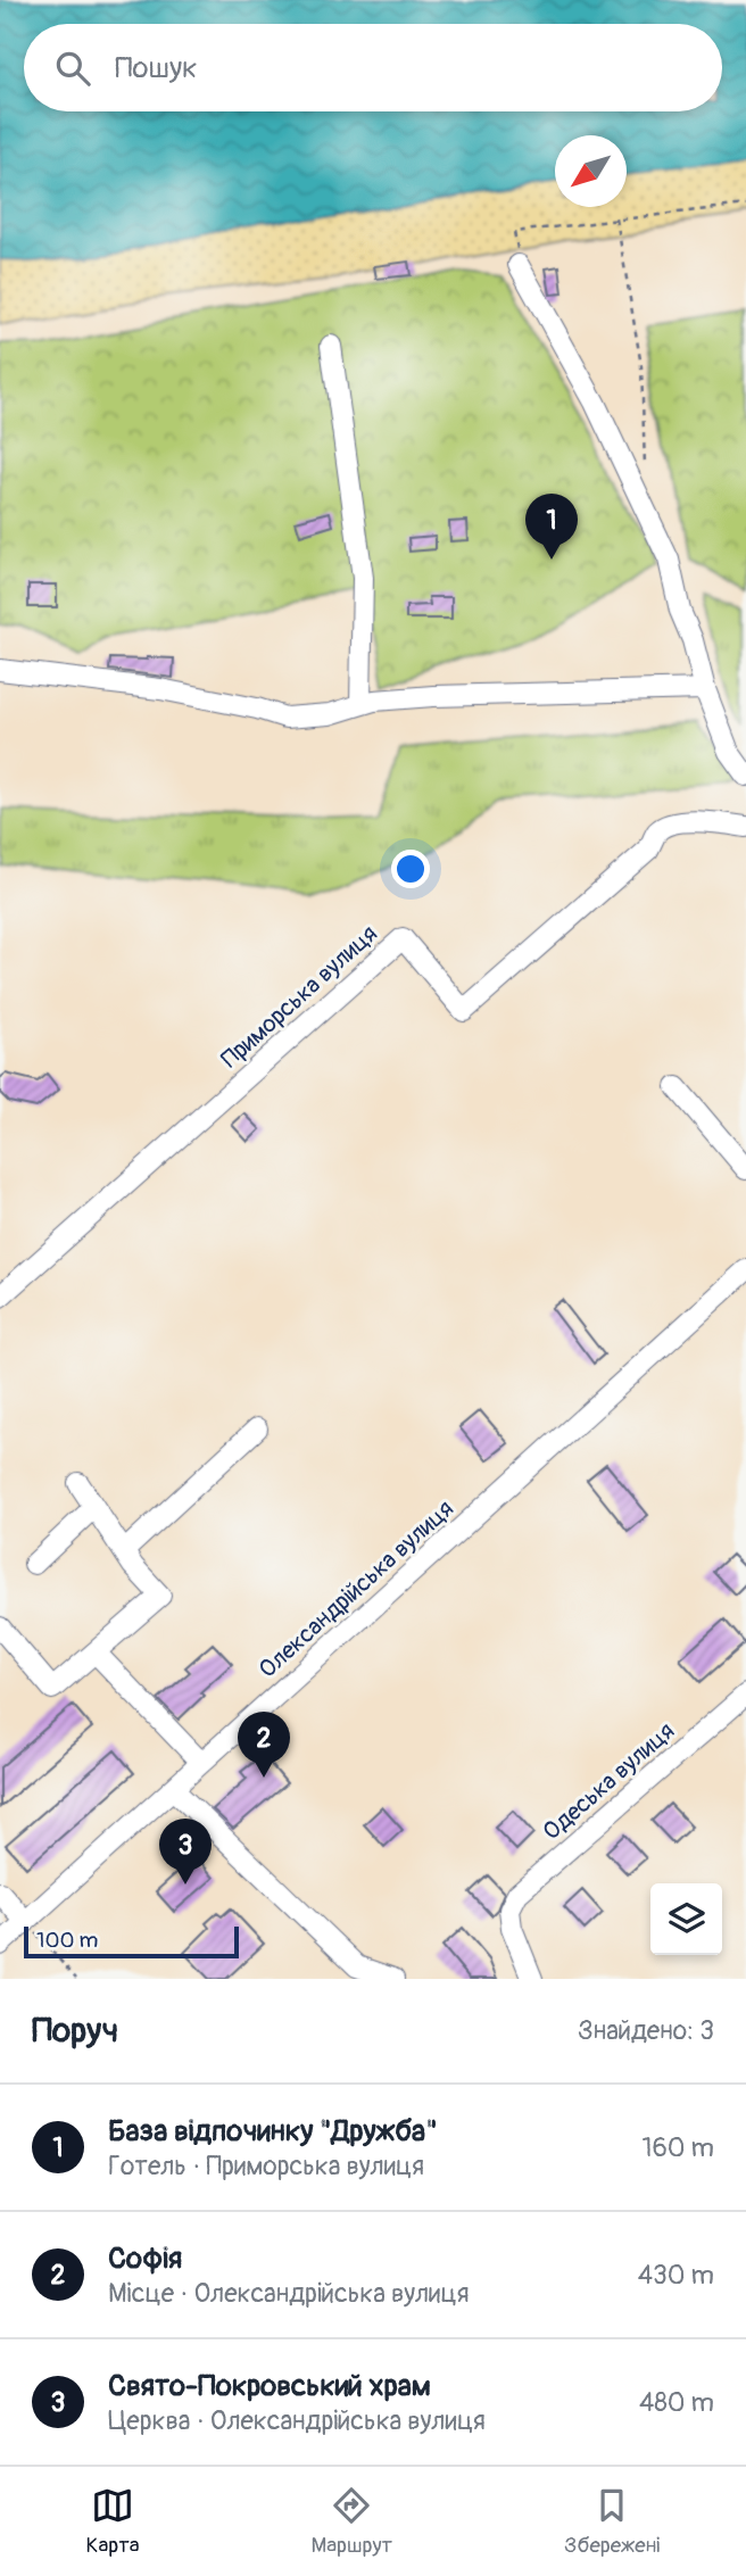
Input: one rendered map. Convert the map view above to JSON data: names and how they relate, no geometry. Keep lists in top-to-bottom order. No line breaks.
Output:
{"streets":{"street":["Приморська вулиця","Олександрійська вулиця","Одеська вулиця"]},"scale_bar":"100 m","north":"bottom left","page":{"search":"Пошук","pins":["1","2","3"],"scale":"100 m","heading":["Поруч","Знайдено: 3"],"list":[{"mark":"1","name":"База відпочинку \"Дружба\"","note":"Готель · Приморська вулиця","value":"160 m"},{"mark":"2","name":"Софія","note":"Місце · Олександрійська вулиця","value":"430 m"},{"mark":"3","name":"Свято-Покровський храм","note":"Церква · Олександрійська вулиця","value":"480 m"}],"nav":["Карта","Маршрут","Збережені"]}}
